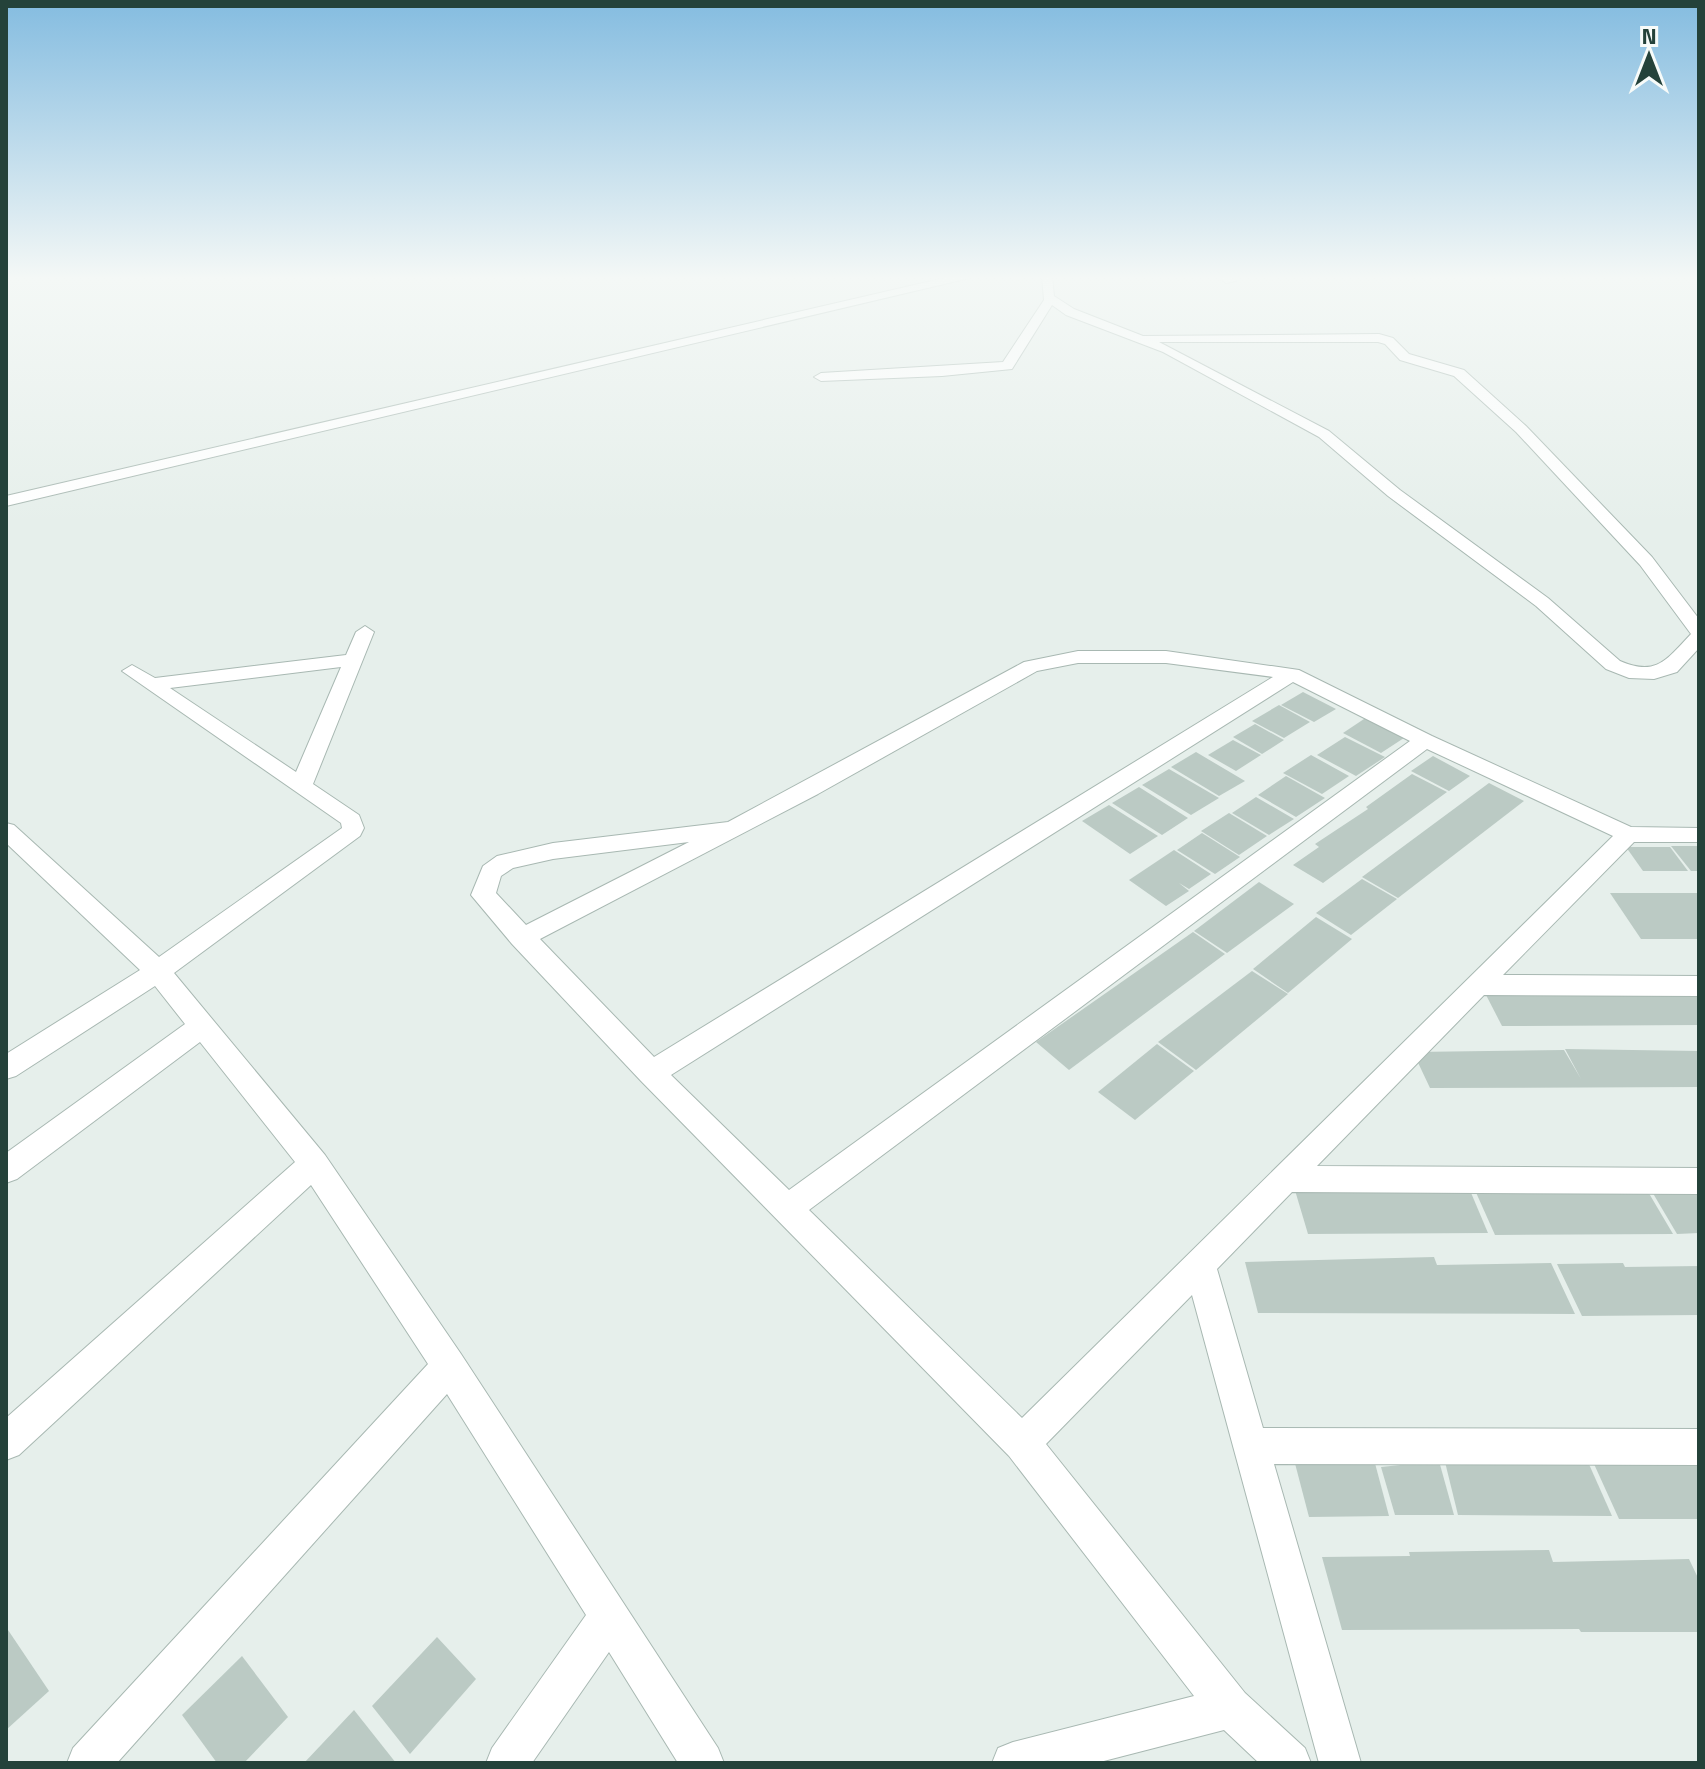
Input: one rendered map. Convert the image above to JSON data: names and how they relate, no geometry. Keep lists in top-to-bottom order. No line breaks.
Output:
{"north":"top"}
